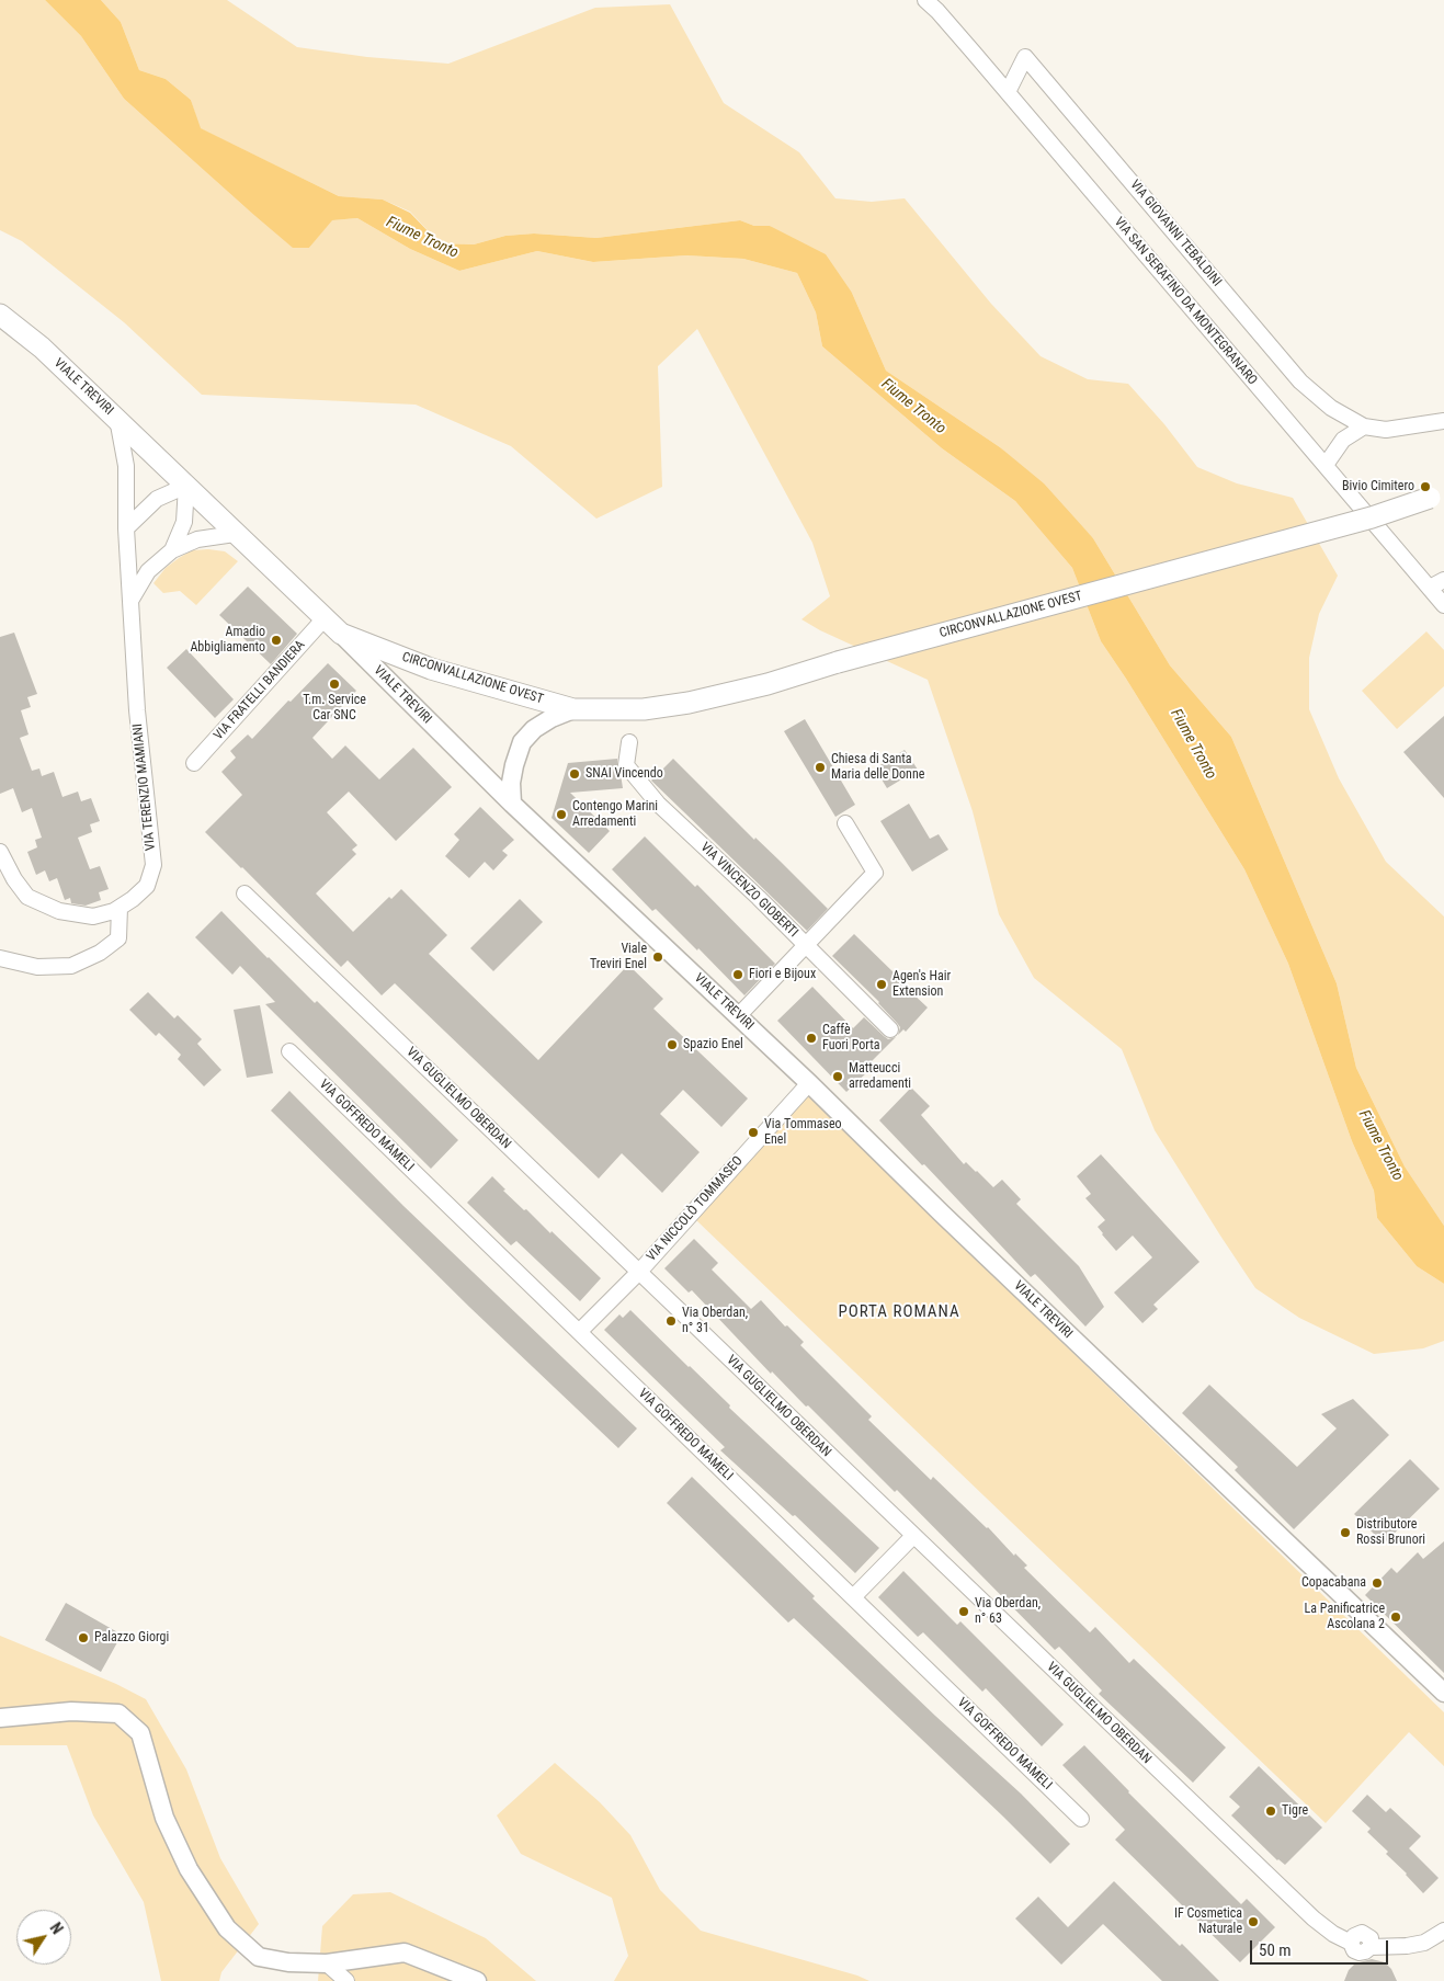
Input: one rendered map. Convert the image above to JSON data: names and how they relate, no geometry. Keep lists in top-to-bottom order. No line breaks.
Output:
{"streets":{"main road":["VIALE TREVIRI","CIRCONVALLAZIONE OVEST"],"street":["VIA GIOVANNI TEBALDINI","VIA SAN SERAFINO DA MONTEGRANARO","VIA FRATELLI BANDIERA","VIA TERENZIO MAMIANI","VIA VINCENZO GIOBERTI","VIA GUGLIELMO OBERDAN","VIA GOFFREDO MAMELI","VIA NICCOLÒ TOMMASEO"]},"crossings":[["VIA GIOVANNI TEBALDINI","VIA SAN SERAFINO DA MONTEGRANARO"],["VIALE TREVIRI","CIRCONVALLAZIONE OVEST"],["VIALE TREVIRI","VIA FRATELLI BANDIERA"],["VIALE TREVIRI","VIA TERENZIO MAMIANI"],["VIALE TREVIRI","VIA NICCOLÒ TOMMASEO"],["VIA GUGLIELMO OBERDAN","VIA NICCOLÒ TOMMASEO"],["VIA GOFFREDO MAMELI","VIA NICCOLÒ TOMMASEO"]],"districts":["PORTA ROMANA"],"water":["Fiume Tronto"],"places":["Bivio Cimitero","Amadio Abbigliamento","T.m. Service Car SNC","Chiesa di Santa Maria delle Donne","SNAI Vincendo","Contengo Marini Arredamenti","Viale Treviri Enel","Fiori e Bijoux","Agen's Hair Extension","Caffè Fuori Porta","Spazio Enel","Matteucci arredamenti","Via Tommaseo Enel","Via Oberdan, n° 31","Distributore Rossi Brunori","Copacabana","Via Oberdan, n° 63","La Panificatrice Ascolana 2","Palazzo Giorgi","Tigre","IF Cosmetica Naturale"],"scale_bar":"50 m","north":"top right"}
